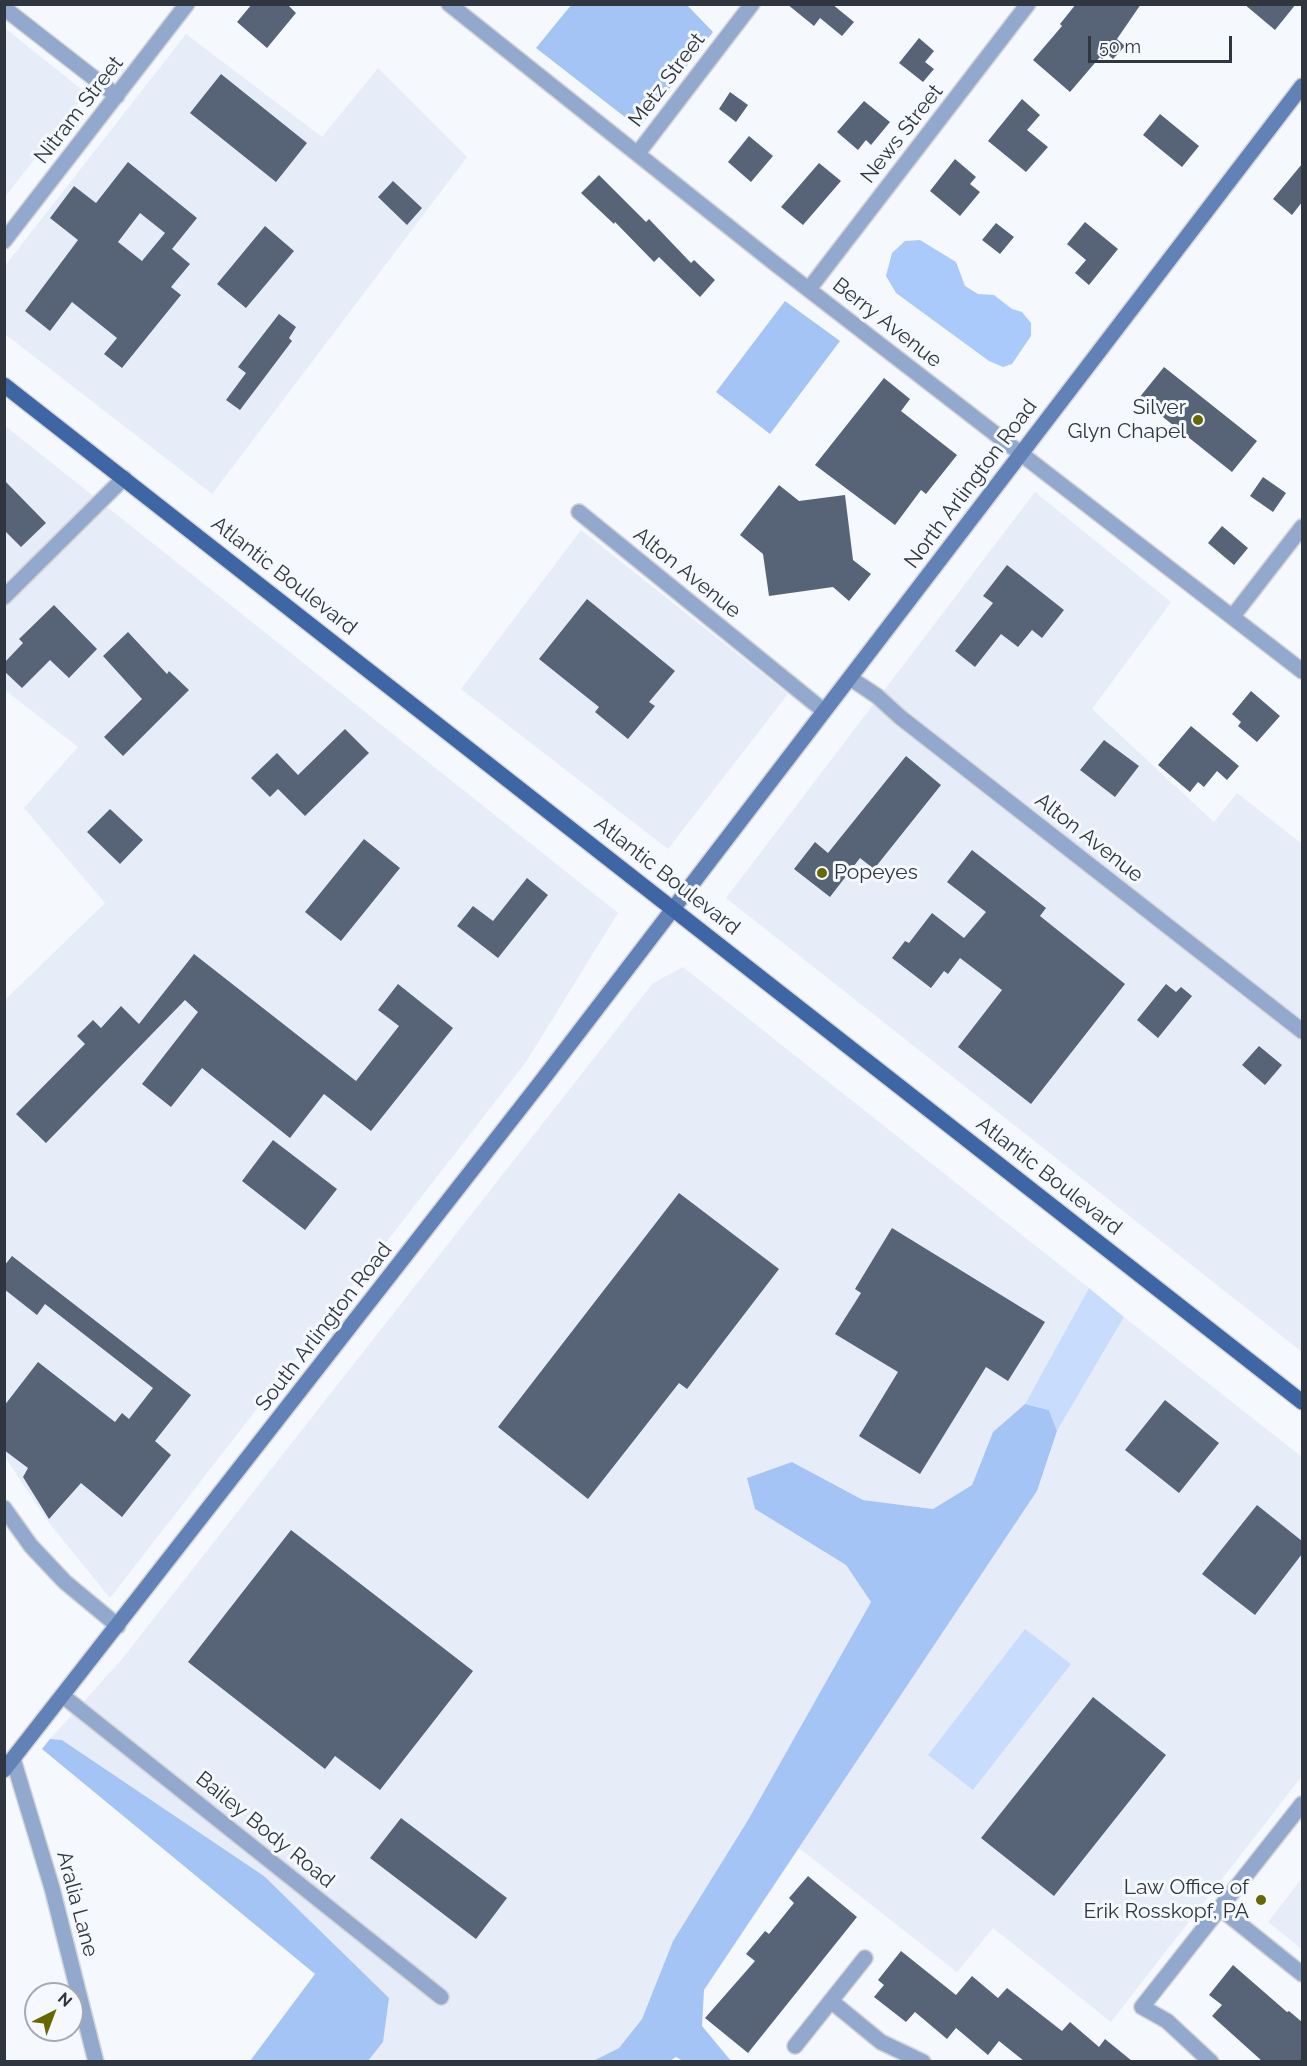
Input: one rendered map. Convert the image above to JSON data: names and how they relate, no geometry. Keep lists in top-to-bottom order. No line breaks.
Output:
{"streets":{"main road":["North Arlington Road","Atlantic Boulevard","South Arlington Road"],"street":["Metz Street","Nitram Street","News Street","Berry Avenue","Alton Avenue","Bailey Body Road","Aralia Lane"]},"crossings":[["Metz Street","Berry Avenue"],["News Street","Berry Avenue"],["Berry Avenue","North Arlington Road"],["North Arlington Road","Alton Avenue"],["North Arlington Road","Atlantic Boulevard"],["North Arlington Road","South Arlington Road"],["Atlantic Boulevard","South Arlington Road"],["South Arlington Road","Bailey Body Road"],["South Arlington Road","Aralia Lane"]],"places":["Silver Glyn Chapel","Popeyes","Law Office of Erik Rosskopf, PA"],"scale_bar":"50 m","north":"top right"}
